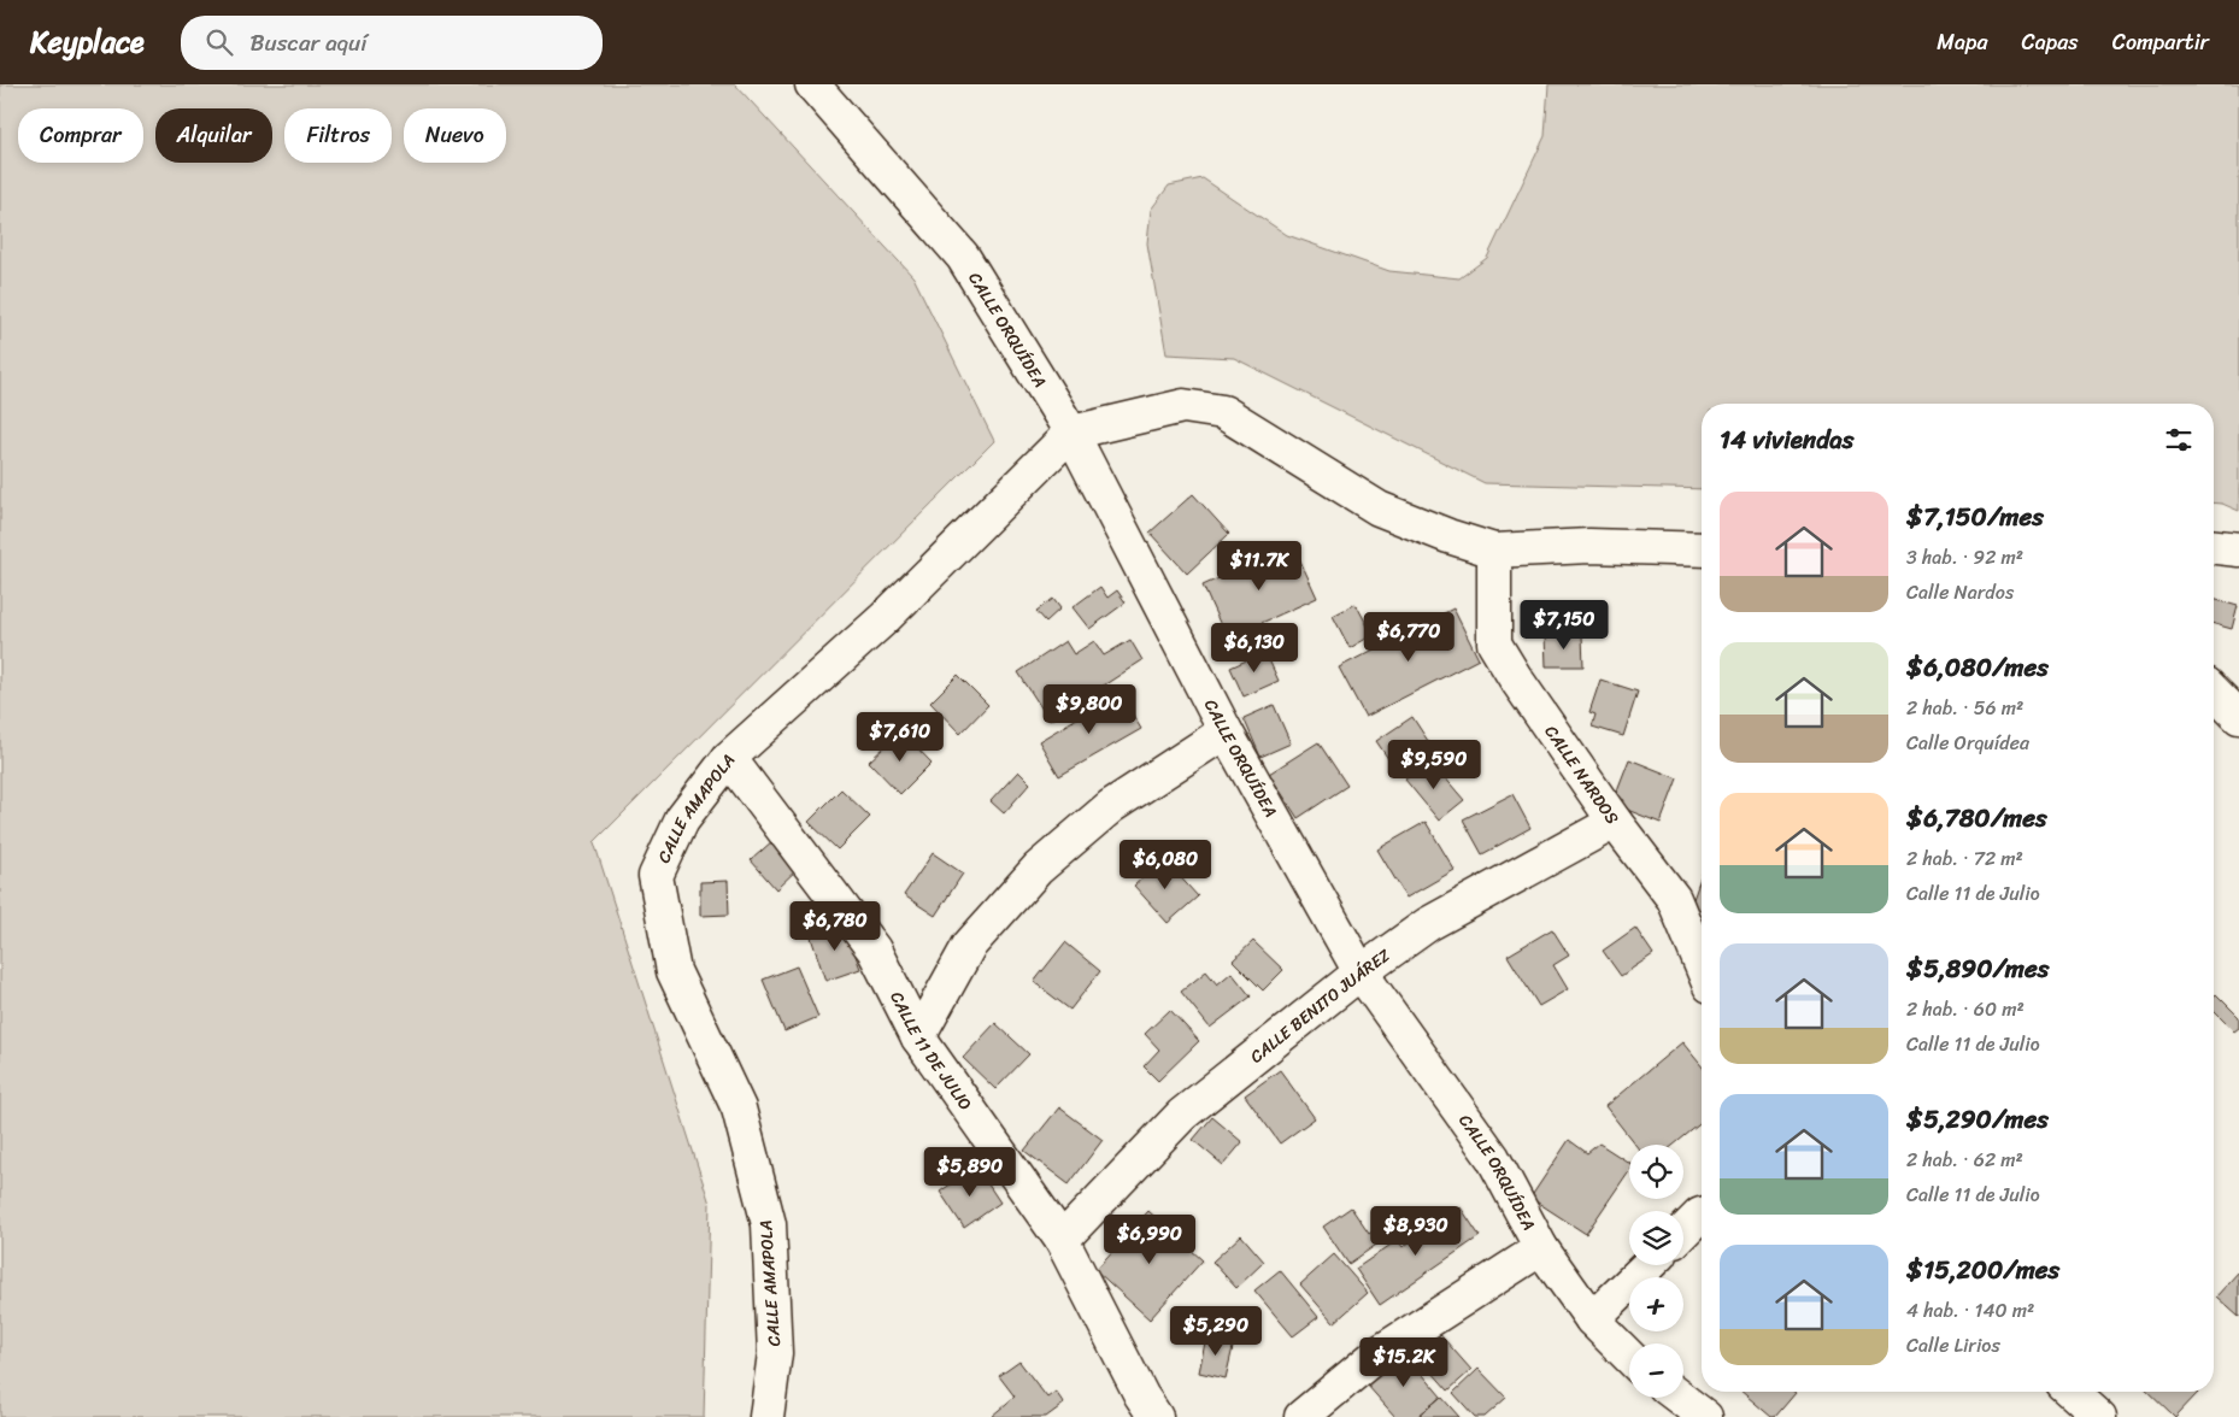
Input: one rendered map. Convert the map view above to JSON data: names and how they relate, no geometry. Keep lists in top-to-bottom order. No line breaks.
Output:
{"streets":{"street":["CALLE ORQUÍDEA","CALLE NARDOS","CALLE AMAPOLA","CALLE BENITO JUÁREZ","CALLE 11 DE JULIO"]},"crossings":[["CALLE ORQUÍDEA","CALLE AMAPOLA"],["CALLE ORQUÍDEA","CALLE BENITO JUÁREZ"],["CALLE NARDOS","CALLE BENITO JUÁREZ"],["CALLE AMAPOLA","CALLE 11 DE JULIO"],["CALLE BENITO JUÁREZ","CALLE 11 DE JULIO"]],"page":{"header":"Keyplace","search":"Buscar aquí","nav":["Mapa","Capas","Compartir"],"chip":["Comprar","Alquilar","Filtros","Nuevo"],"heading":"14 viviendas","list":[{"name":"$7,150/mes","note":"3 hab. · 92 m² · Calle Nardos"},{"name":"$6,080/mes","note":"2 hab. · 56 m² · Calle Orquídea"},{"name":"$6,780/mes","note":"2 hab. · 72 m² · Calle 11 de Julio"},{"name":"$5,890/mes","note":"2 hab. · 60 m² · Calle 11 de Julio"},{"name":"$5,290/mes","note":"2 hab. · 62 m² · Calle 11 de Julio"},{"name":"$15,200/mes","note":"4 hab. · 140 m² · Calle Lirios"}],"price":["$11.7K","$7,150","$6,770","$6,130","$9,800","$7,610","$9,590","$6,080","$6,780","$5,890","$8,930","$6,990","$5,290","$15.2K"],"map_buttons":["+","−"]}}
